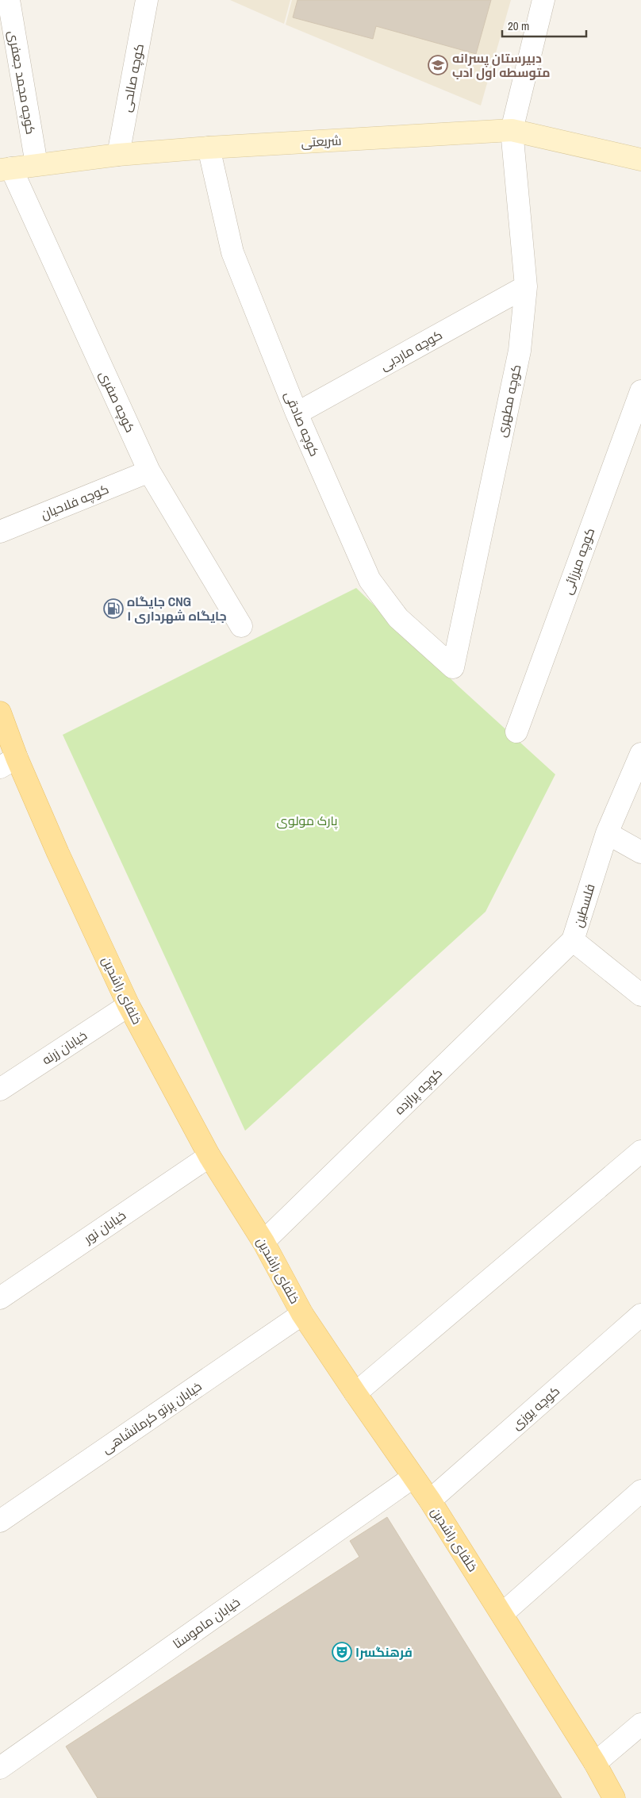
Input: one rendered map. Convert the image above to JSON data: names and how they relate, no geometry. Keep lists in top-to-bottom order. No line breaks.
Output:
{"streets":{"main road":["خلفای راشدین"],"street":["کوچه صالحی","کوچه مجمد جعفری","شریعتی","کوچه ماردبی","کوچه مطهری","کوچه صفری","کوچه صادقی","کوچه فلاحیان","کوچه میرزائی","فلسطین","خیابان زرنه","کوچه پرازده","خیابان نور","کوچه یوزی","خیابان پرتو کرمانشاهی","خیابان ماموستا"]},"crossings":[["کوچه صالحی","شریعتی"],["کوچه مجمد جعفری","شریعتی"],["شریعتی","کوچه مطهری"],["شریعتی","کوچه صفری"],["شریعتی","کوچه صادقی"],["کوچه ماردبی","کوچه مطهری"],["کوچه ماردبی","کوچه صادقی"],["کوچه مطهری","کوچه صادقی"],["کوچه صفری","کوچه فلاحیان"],["فلسطین","کوچه پرازده"],["خلفای راشدین","خیابان زرنه"],["خلفای راشدین","کوچه پرازده"],["خلفای راشدین","خیابان نور"],["خلفای راشدین","کوچه یوزی"],["خلفای راشدین","خیابان پرتو کرمانشاهی"],["خلفای راشدین","خیابان ماموستا"]],"parks":["پارک مولوی"],"places":{"school or university":["دبیرستان پسرانه متوسطه اول ادب"],"fuel station":["جایگاه CNG جایگاه شهرداری ۱"],"theatre":["فرهنگسرا"]},"scale_bar":"20 m"}
